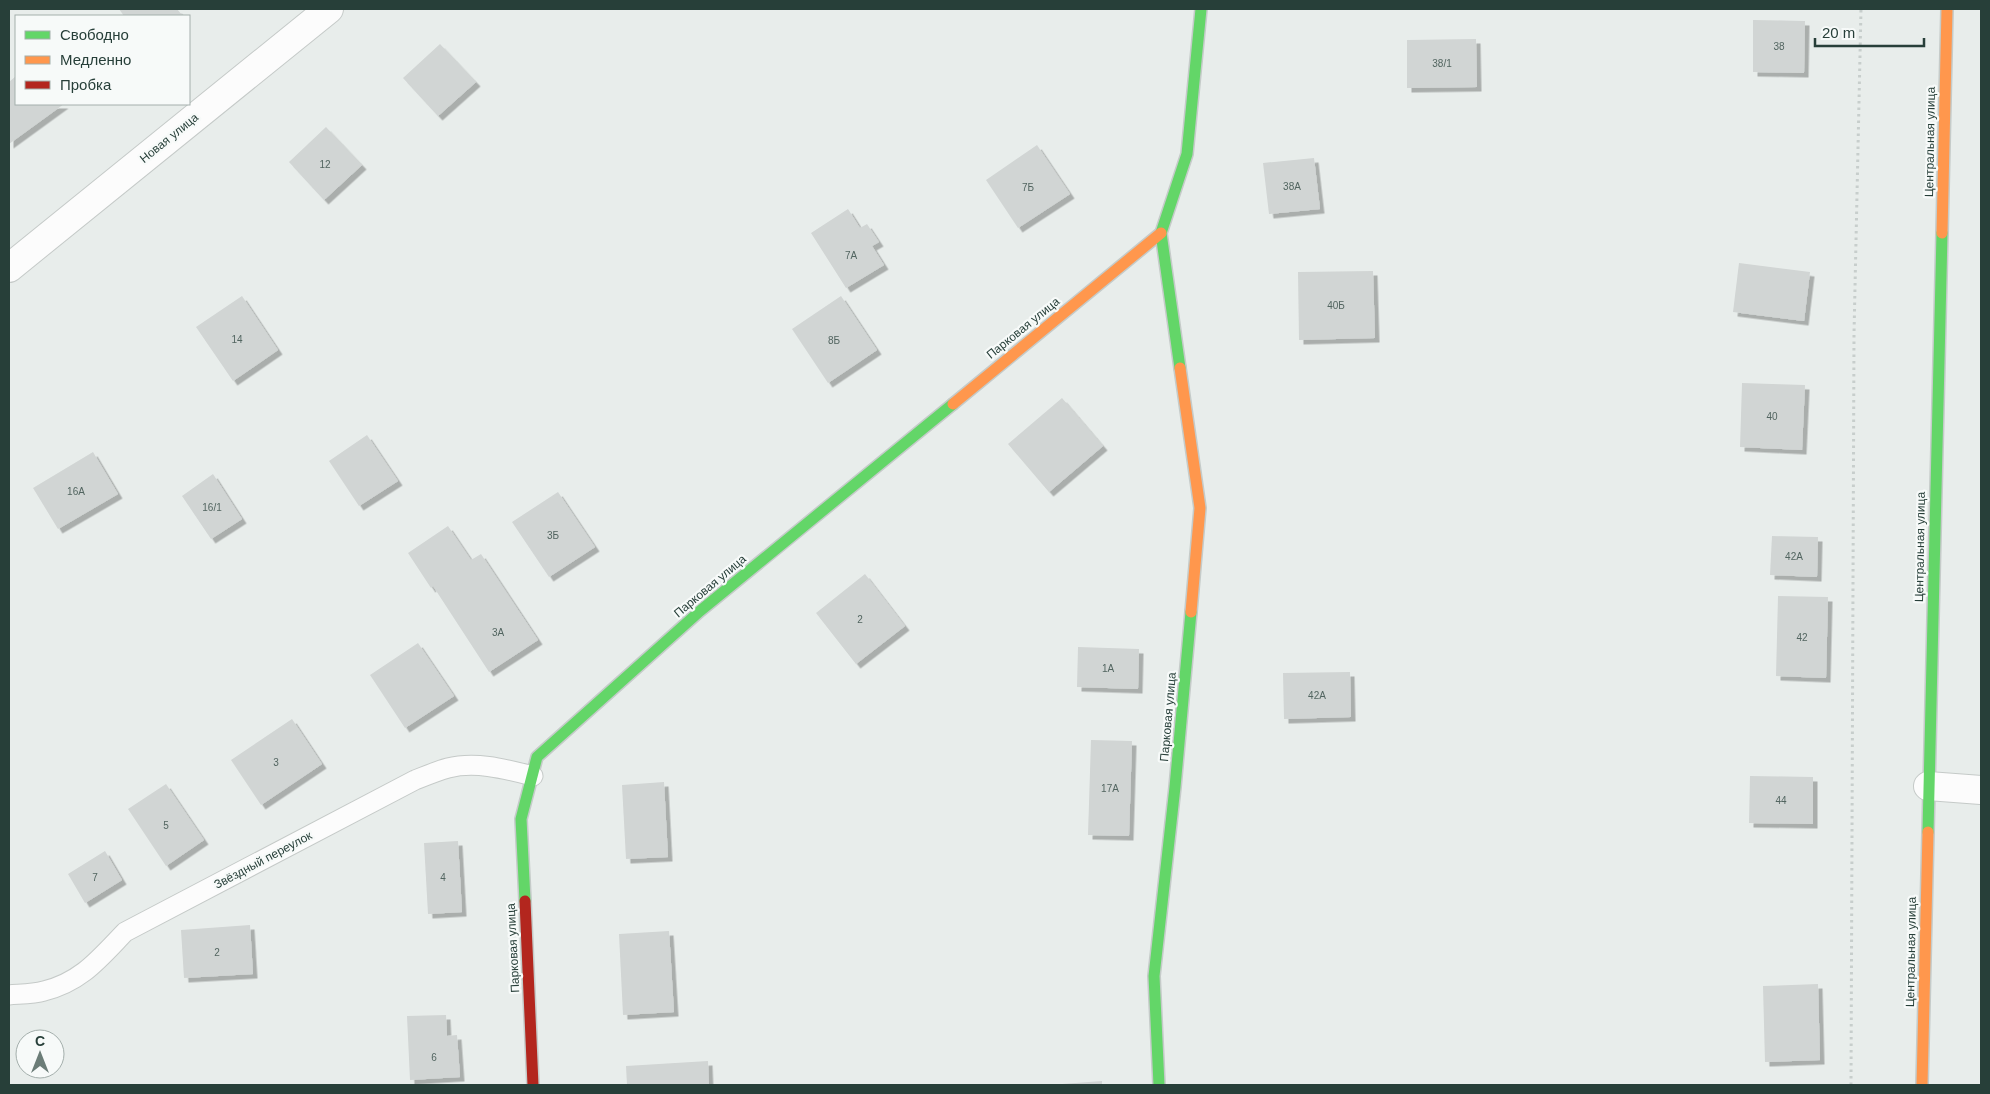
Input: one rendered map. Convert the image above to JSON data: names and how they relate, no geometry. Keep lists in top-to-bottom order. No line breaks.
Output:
{"streets":{"street":["Новая улица","Центральная улица","Парковая улица"],"lane":["Звёздный переулок"]},"crossings":[["Парковая улица","Звёздный переулок"]],"house_numbers":["38","38/1","12","38А","7Б","7А","40Б","14","8Б","40","16А","16/1","3Б","42А","2","3А","42","1А","42А","3","17А","44","5","7","4","2","6"],"legend":["Свободно","Медленно","Пробка"],"scale_bar":"20 m","north":"top"}
